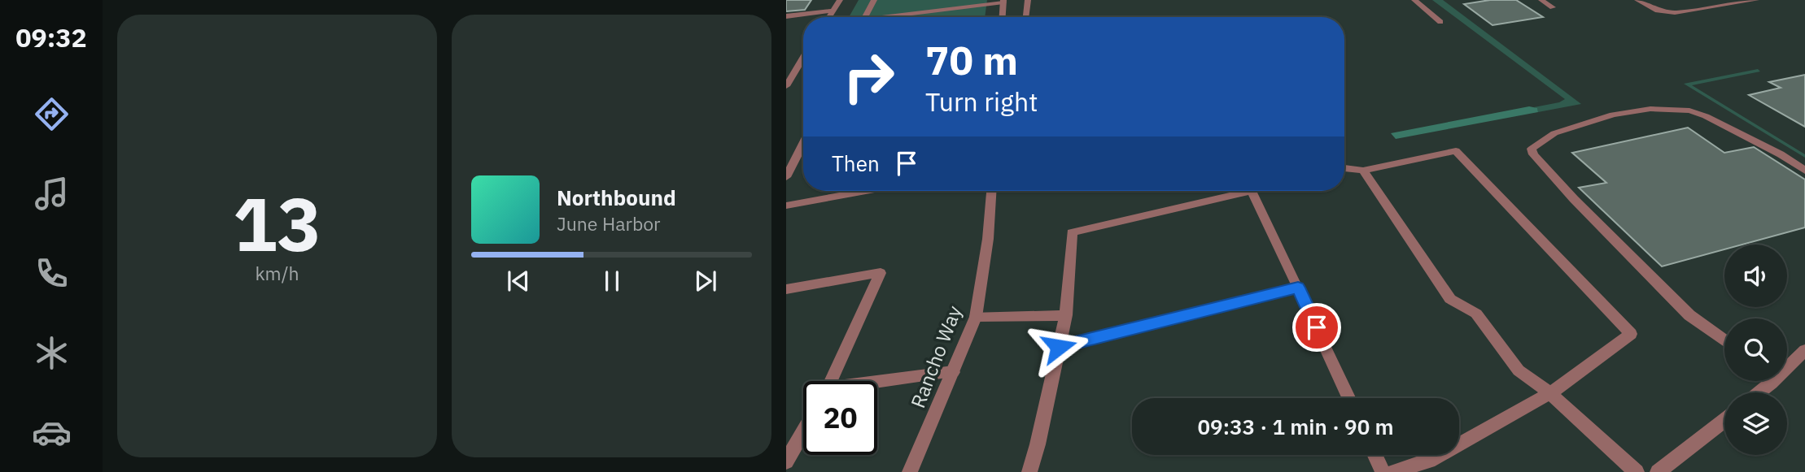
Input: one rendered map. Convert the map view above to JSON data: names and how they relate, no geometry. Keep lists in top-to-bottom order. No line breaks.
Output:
{"streets":{"street":["Rancho Way"]},"page":{"tabs":"09:32","tile":["13","km/h"],"turn":["70 m","Turn right"],"then":"Then","song":["Northbound","June Harbor"],"limit":"20","trip":"09:33 · 1 min · 90 m"}}
